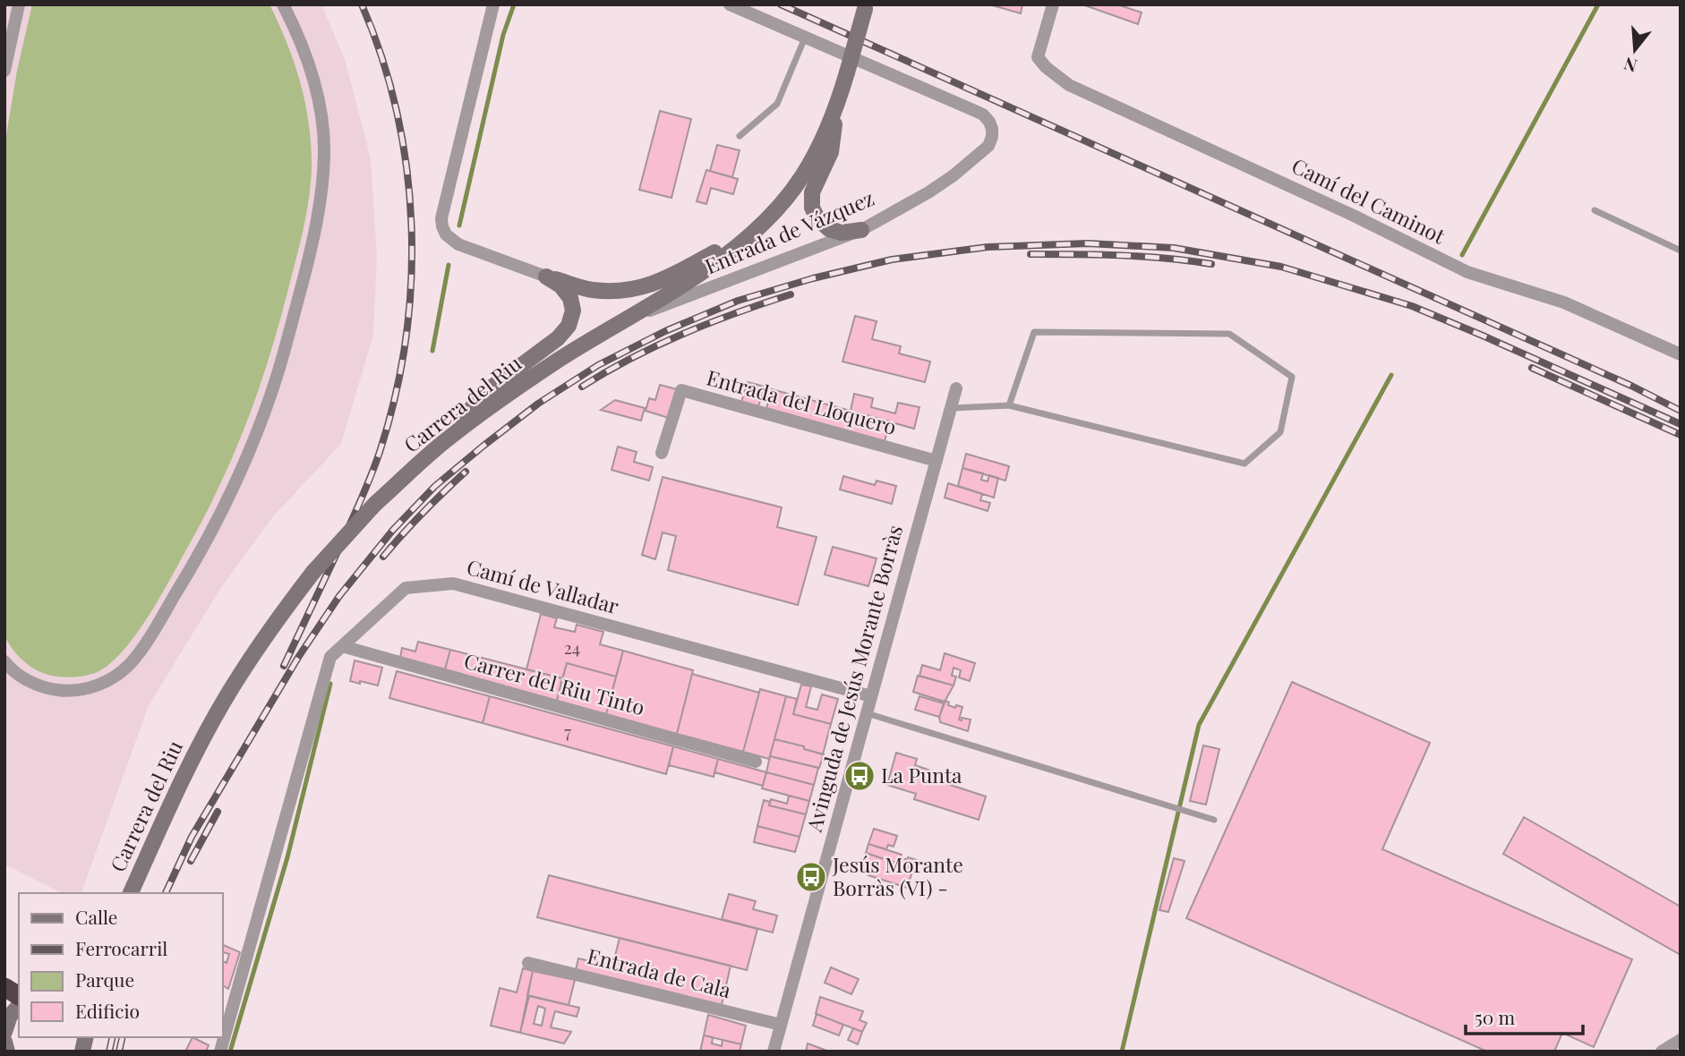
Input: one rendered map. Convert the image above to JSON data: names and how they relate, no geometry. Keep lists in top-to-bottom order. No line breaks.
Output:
{"streets":{"street":["Camí del Caminot","Entrada de Vázquez","Entrada del Lloquero","Carrera del Riu","Camí de Valladar","Avinguda de Jesús Morante Borràs","Carrer del Riu Tinto","Entrada de Cala"]},"crossings":[["Entrada de Vázquez","Carrera del Riu"],["Entrada del Lloquero","Avinguda de Jesús Morante Borràs"],["Camí de Valladar","Avinguda de Jesús Morante Borràs"],["Camí de Valladar","Carrer del Riu Tinto"],["Avinguda de Jesús Morante Borràs","Entrada de Cala"]],"places":{"bus stop":["La Punta","Jesús Morante Borràs (VI) -"]},"house_numbers":["24","7"],"legend":["Calle","Ferrocarril","Parque","Edificio"],"scale_bar":"50 m","north":"bottom"}
